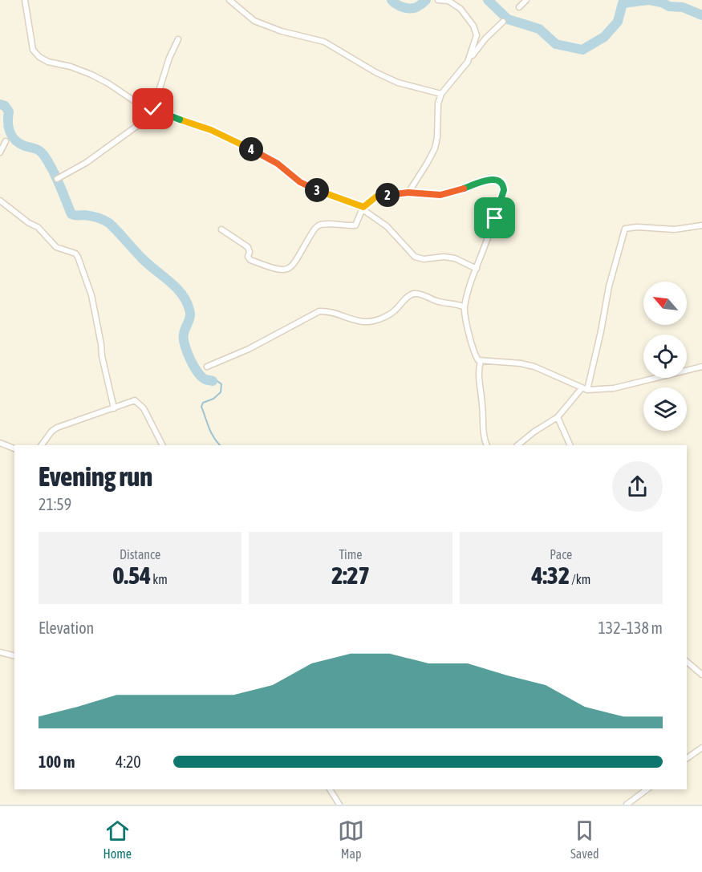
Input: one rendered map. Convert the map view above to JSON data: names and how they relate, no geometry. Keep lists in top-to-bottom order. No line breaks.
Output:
{"north":"top left","page":{"pins":["4","3","2"],"heading":["Evening run","21:59"],"stats":[["Distance","0.54 km"],["Time","2:27"],["Pace","4:32 /km"]],"chart":["Elevation","132–138 m"],"list":[{"name":"100 m","note":"4:20"}],"tabs":["Home","Map","Saved"]}}
